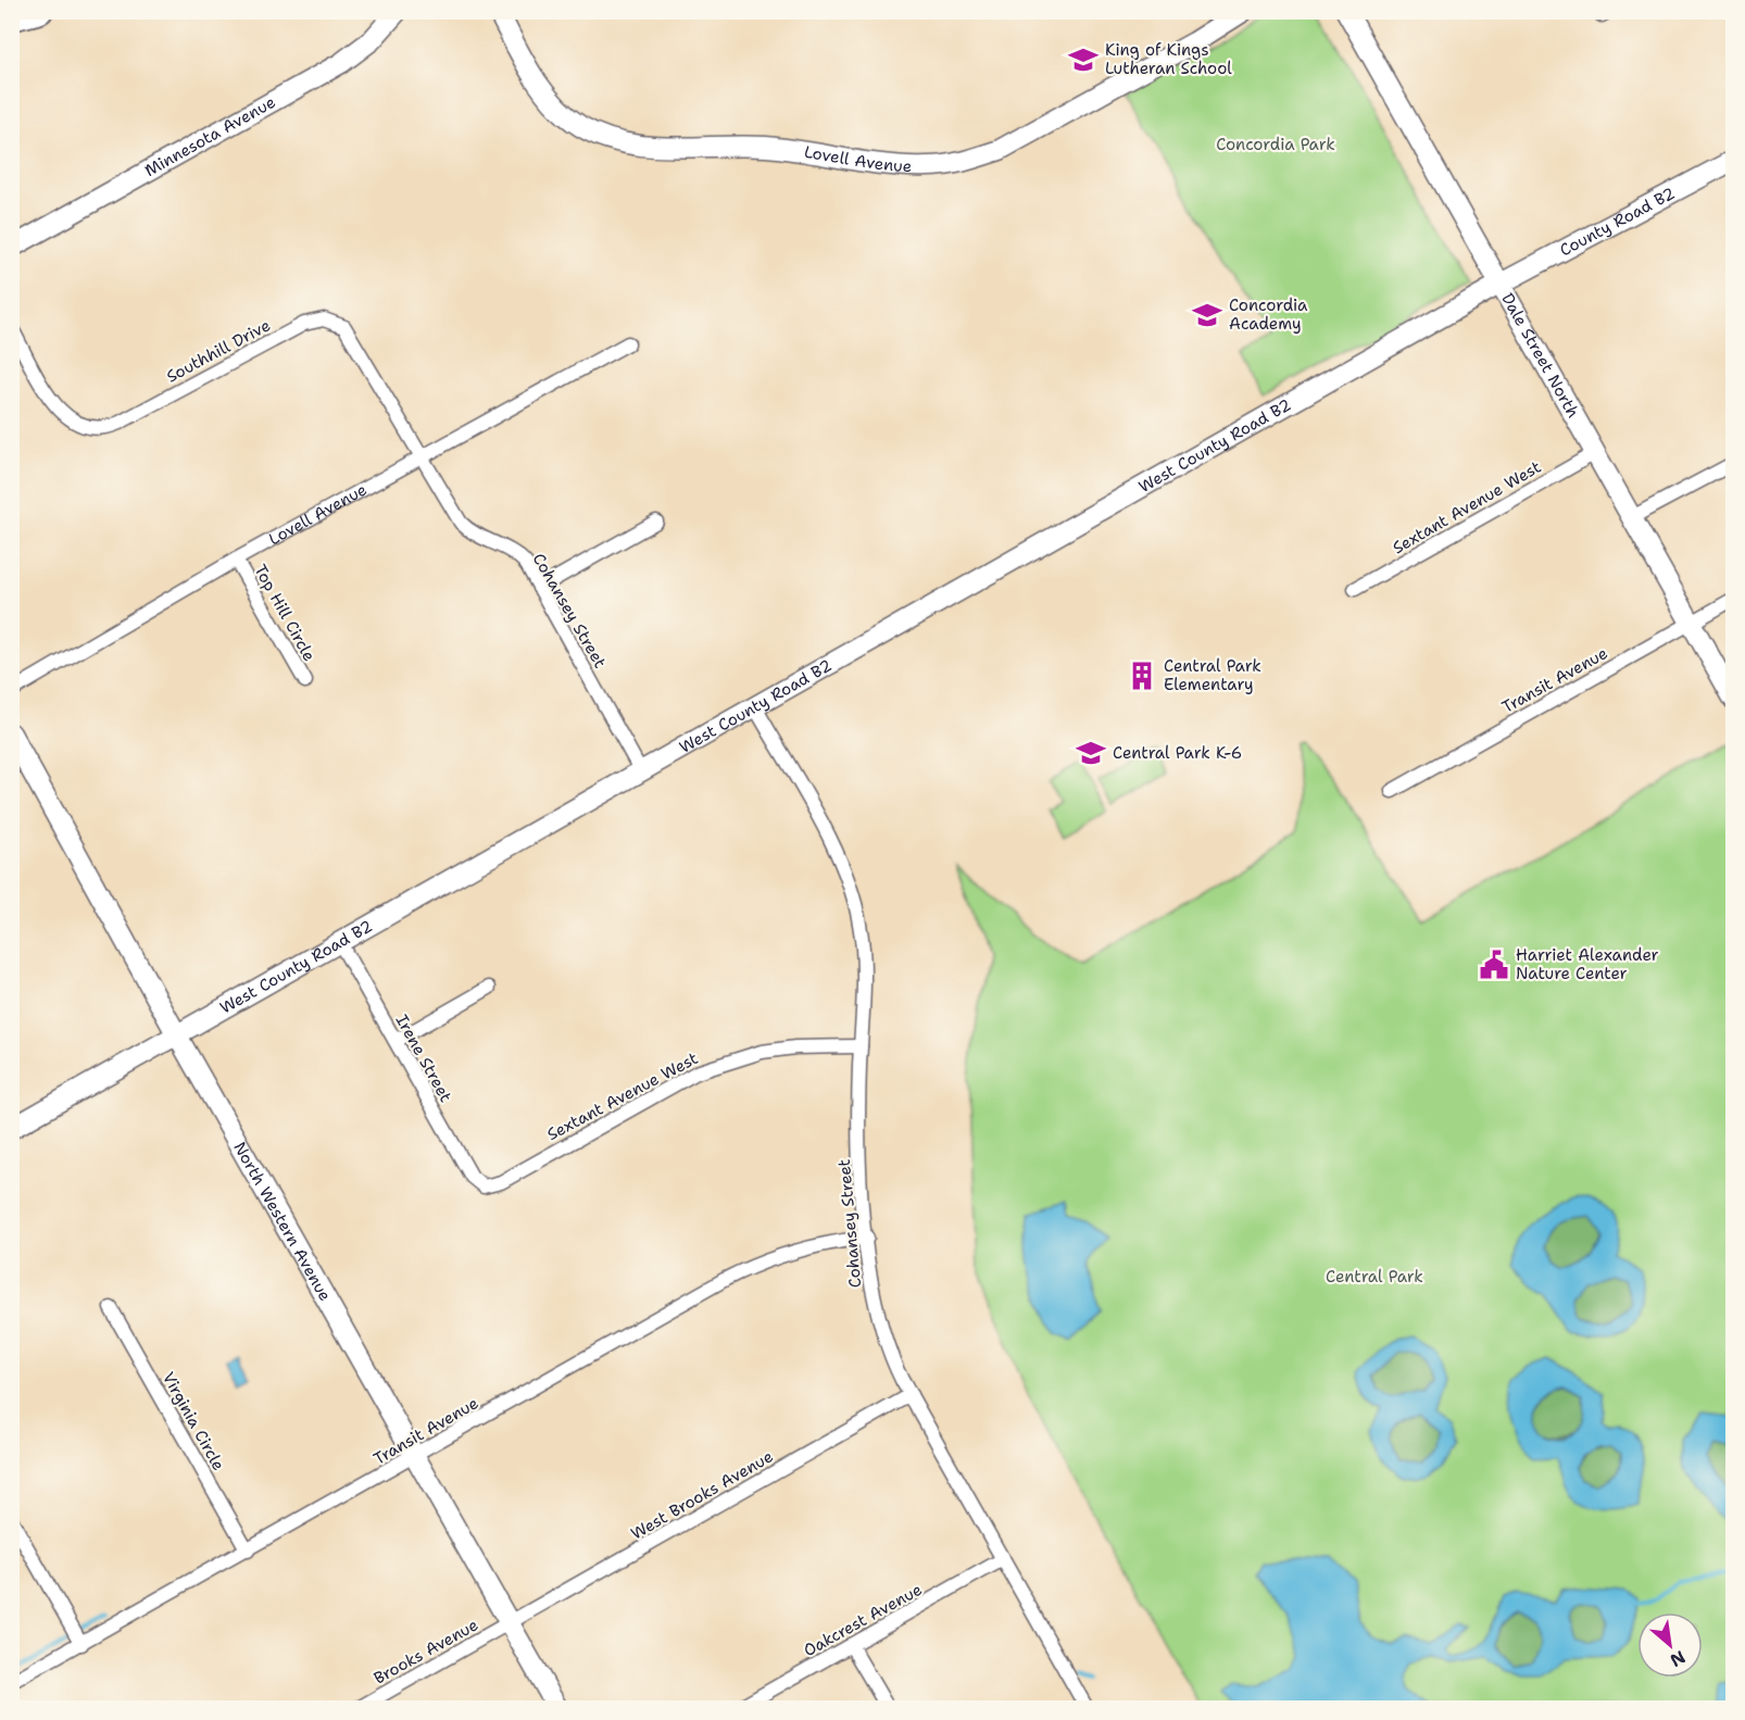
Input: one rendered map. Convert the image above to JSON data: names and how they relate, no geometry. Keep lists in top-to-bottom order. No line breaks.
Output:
{"streets":{"street":["Minnesota Avenue","Lovell Avenue","County Road B2","Southhill Drive","Dale Street North","West County Road B2","Sextant Avenue West","Cohansey Street","Top Hill Circle","Transit Avenue","Irene Street","North Western Avenue","Virginia Circle","West Brooks Avenue","Oakcrest Avenue","Brooks Avenue"]},"crossings":[["Lovell Avenue","Southhill Drive"],["Lovell Avenue","Cohansey Street"],["Lovell Avenue","Top Hill Circle"],["County Road B2","Dale Street North"],["County Road B2","West County Road B2"],["Southhill Drive","Cohansey Street"],["Dale Street North","West County Road B2"],["Dale Street North","Sextant Avenue West"],["Dale Street North","Transit Avenue"],["West County Road B2","Cohansey Street"],["West County Road B2","Irene Street"],["West County Road B2","North Western Avenue"],["Sextant Avenue West","Cohansey Street"],["Sextant Avenue West","Irene Street"],["Cohansey Street","Transit Avenue"],["Cohansey Street","West Brooks Avenue"],["Cohansey Street","Oakcrest Avenue"],["Transit Avenue","North Western Avenue"],["Transit Avenue","Virginia Circle"],["North Western Avenue","West Brooks Avenue"],["North Western Avenue","Brooks Avenue"],["West Brooks Avenue","Brooks Avenue"]],"parks":["Concordia Park","Central Park"],"places":{"school or university":["King of Kings Lutheran School","Concordia Academy","Central Park K-6"],"building":["Central Park Elementary"],"public building":["Harriet Alexander Nature Center"]},"north":"bottom right"}
